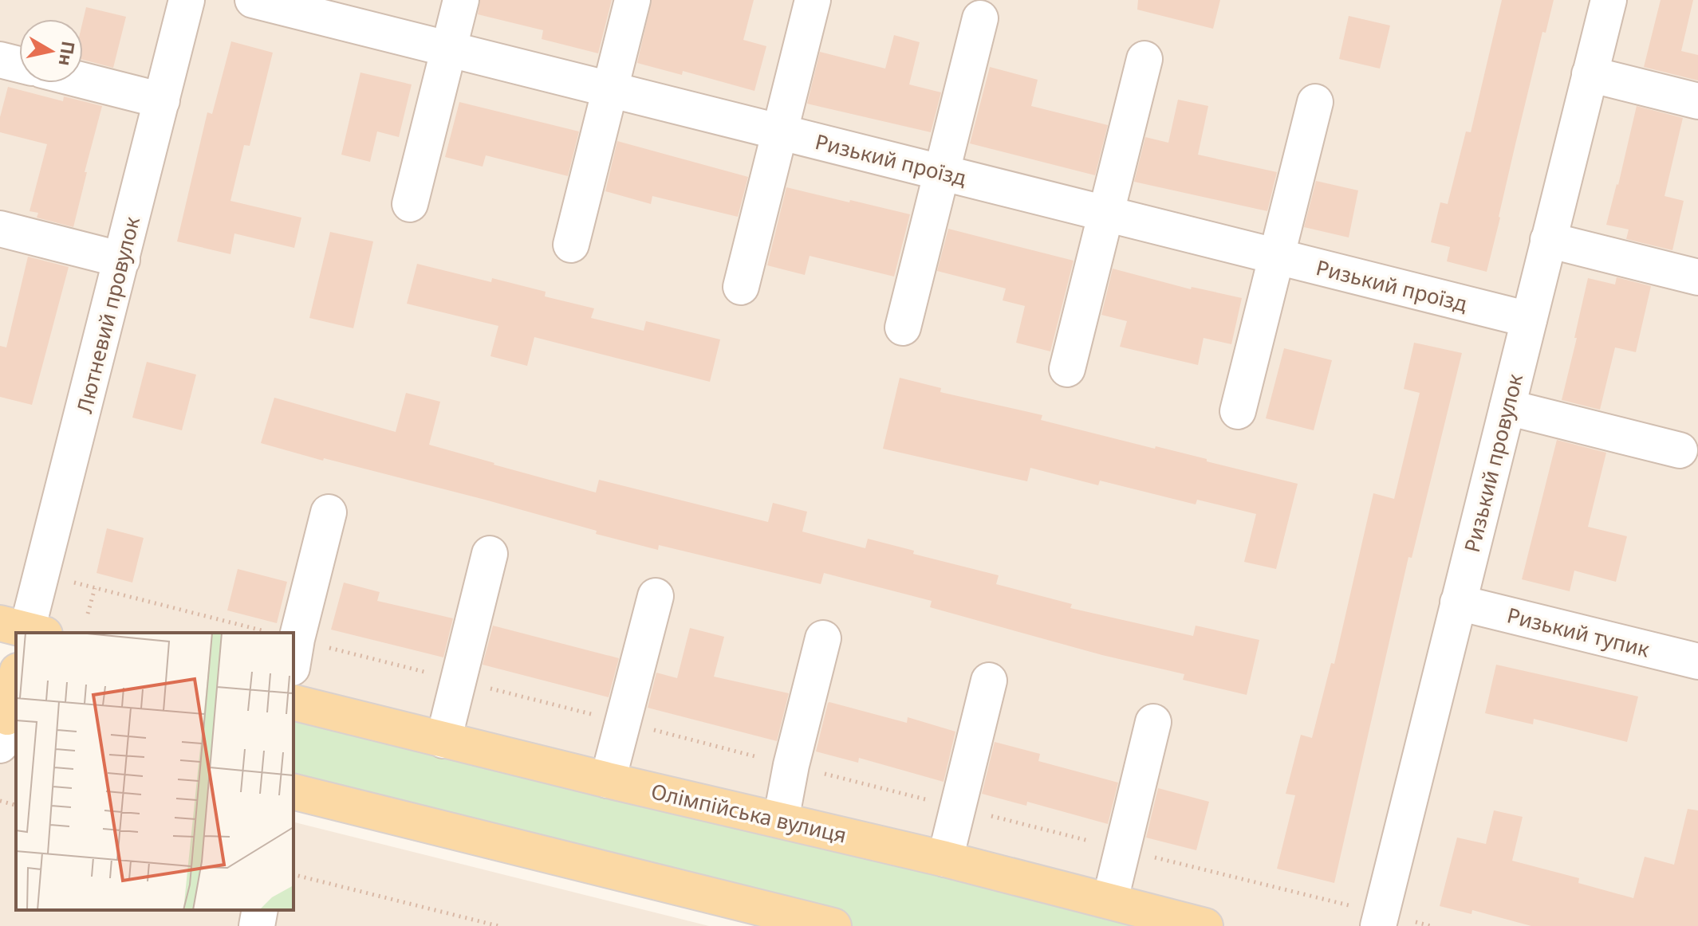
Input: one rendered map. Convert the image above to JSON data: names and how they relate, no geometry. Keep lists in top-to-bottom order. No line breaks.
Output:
{"streets":{"main road":["Олімпійська вулиця"],"street":["Ризький проїзд","Лютневий провулок","Ризький провулок","Ризький тупик"]},"crossings":[["Ризький проїзд","Ризький провулок"],["Ризький провулок","Ризький тупик"]],"north":"right"}
